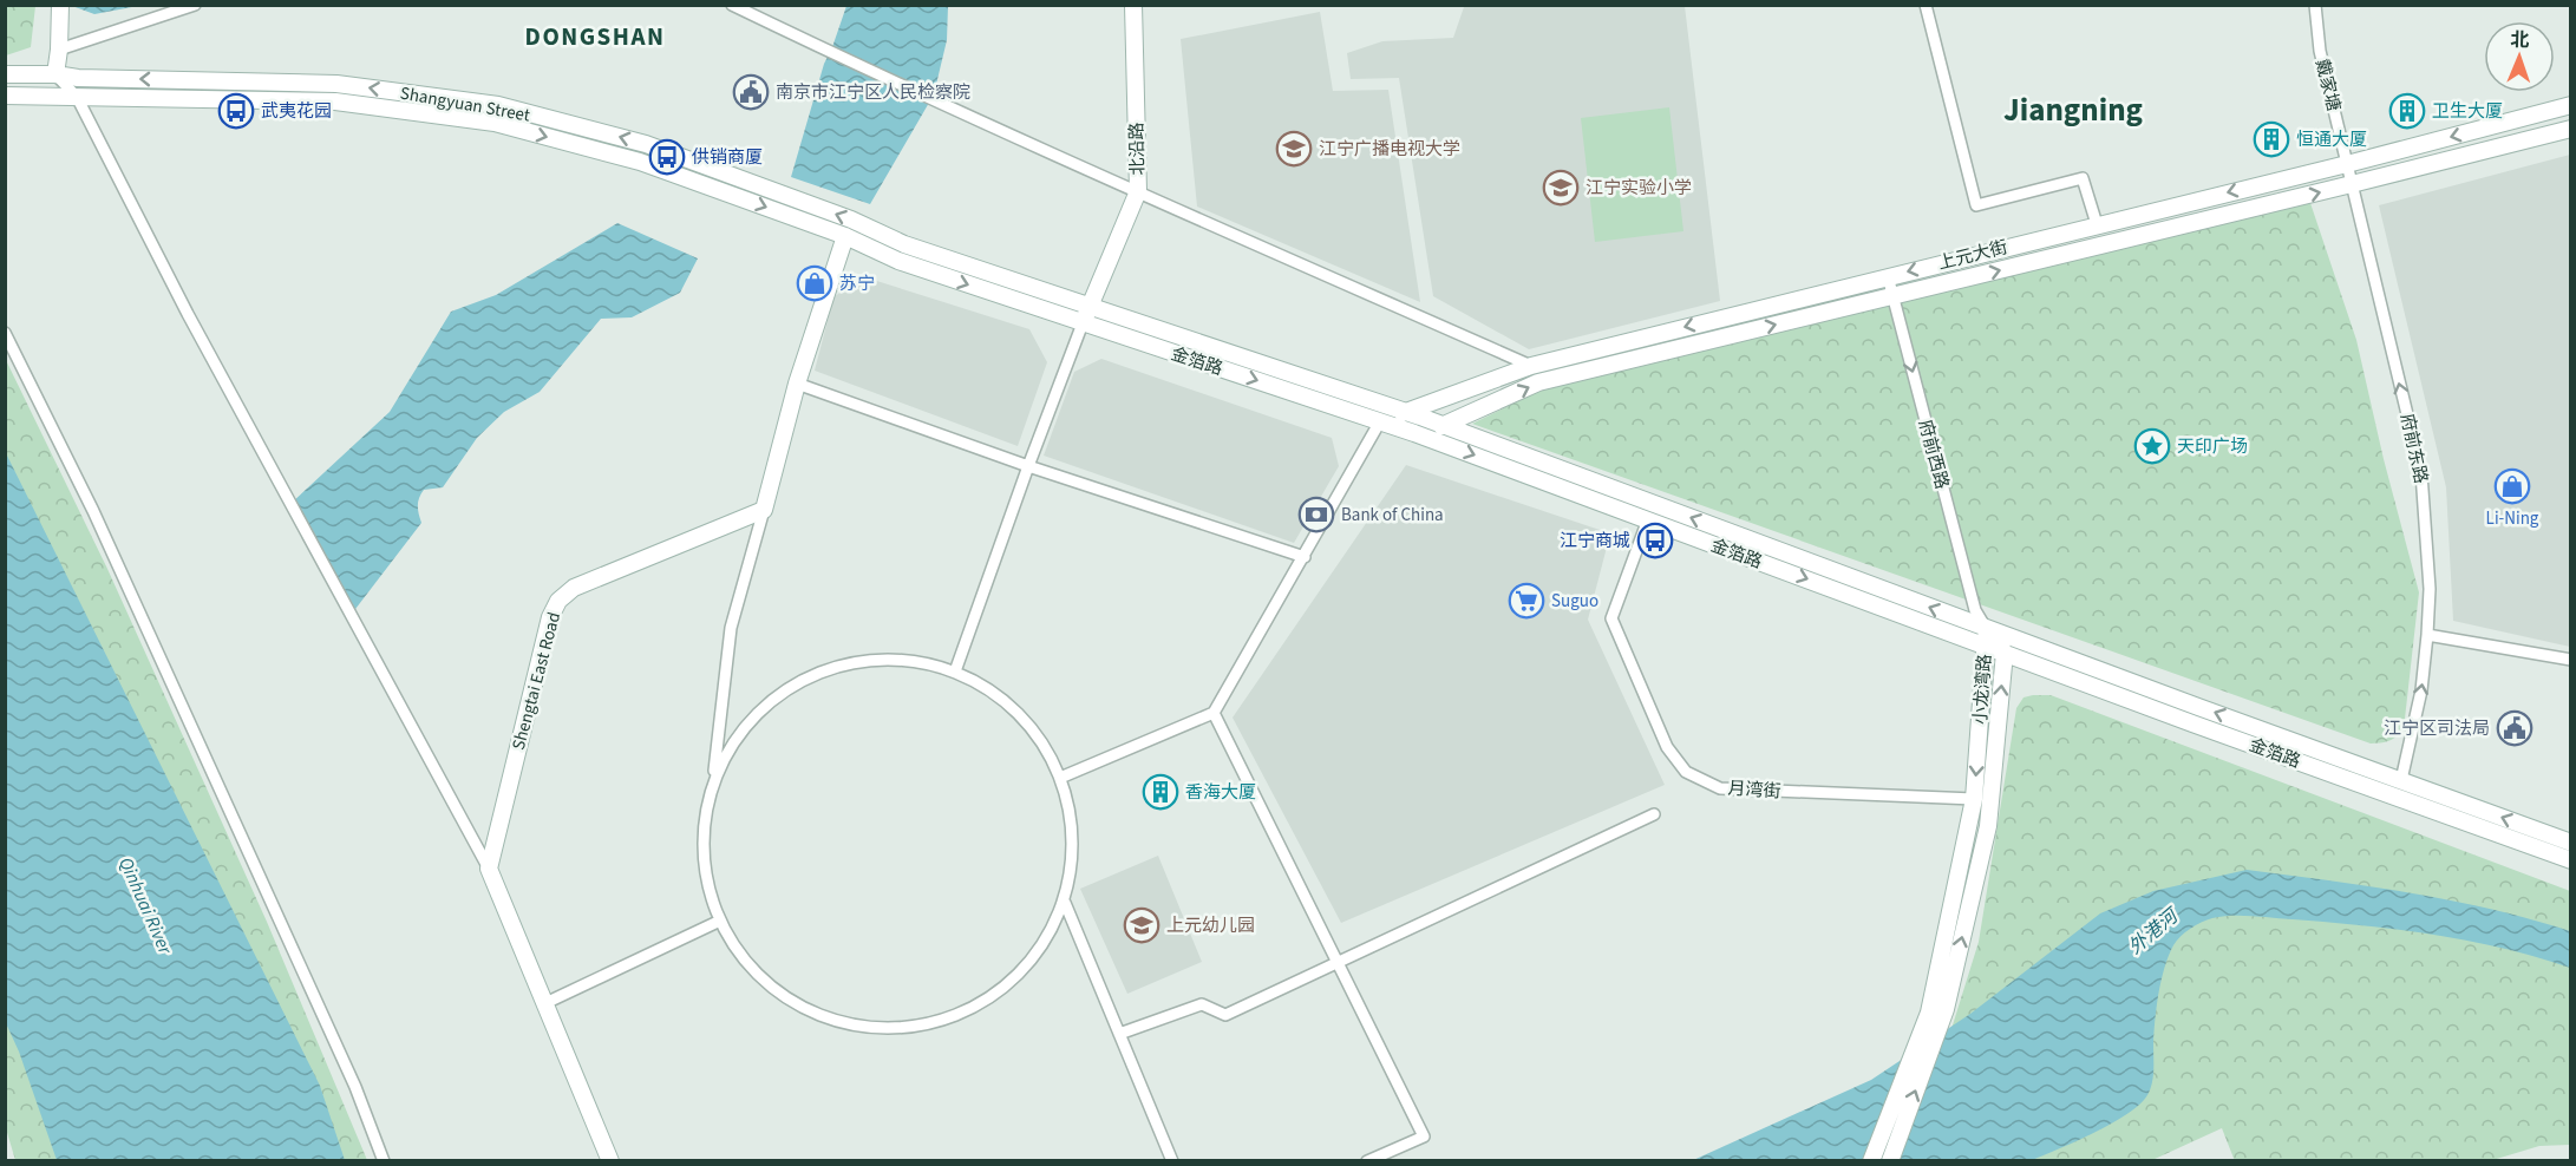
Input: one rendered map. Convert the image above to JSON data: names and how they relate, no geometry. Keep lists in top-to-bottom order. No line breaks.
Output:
{"streets":{"main road":["Shangyuan Street","北沿路","上元大街","金箔路","Shengtai East Road","小龙湾路"],"street":["戴家塘","府前东路","府前西路","月湾街"]},"crossings":[["戴家塘","上元大街"],["戴家塘","府前东路"],["Shangyuan Street","金箔路"],["北沿路","金箔路"],["上元大街","金箔路"],["上元大街","府前东路"],["上元大街","府前西路"],["金箔路","府前东路"],["金箔路","府前西路"],["金箔路","小龙湾路"],["金箔路","月湾街"],["府前西路","小龙湾路"],["小龙湾路","月湾街"]],"one_way":["府前东路","府前西路"],"districts":["DONGSHAN","Jiangning"],"water":["Qinhuai River","外港河"],"places":{"public building":["南京市江宁区人民检察院","江宁区司法局"],"bus stop":["武夷花园","供销商厦","江宁商城"],"building":["卫生大厦","恒通大厦","香海大厦"],"school or university":["江宁广播电视大学","江宁实验小学","上元幼儿园"],"shop":["苏宁","Li-Ning"],"place":["天印广场"],"bank":["Bank of China"],"supermarket":["Suguo"]},"north":"top"}
